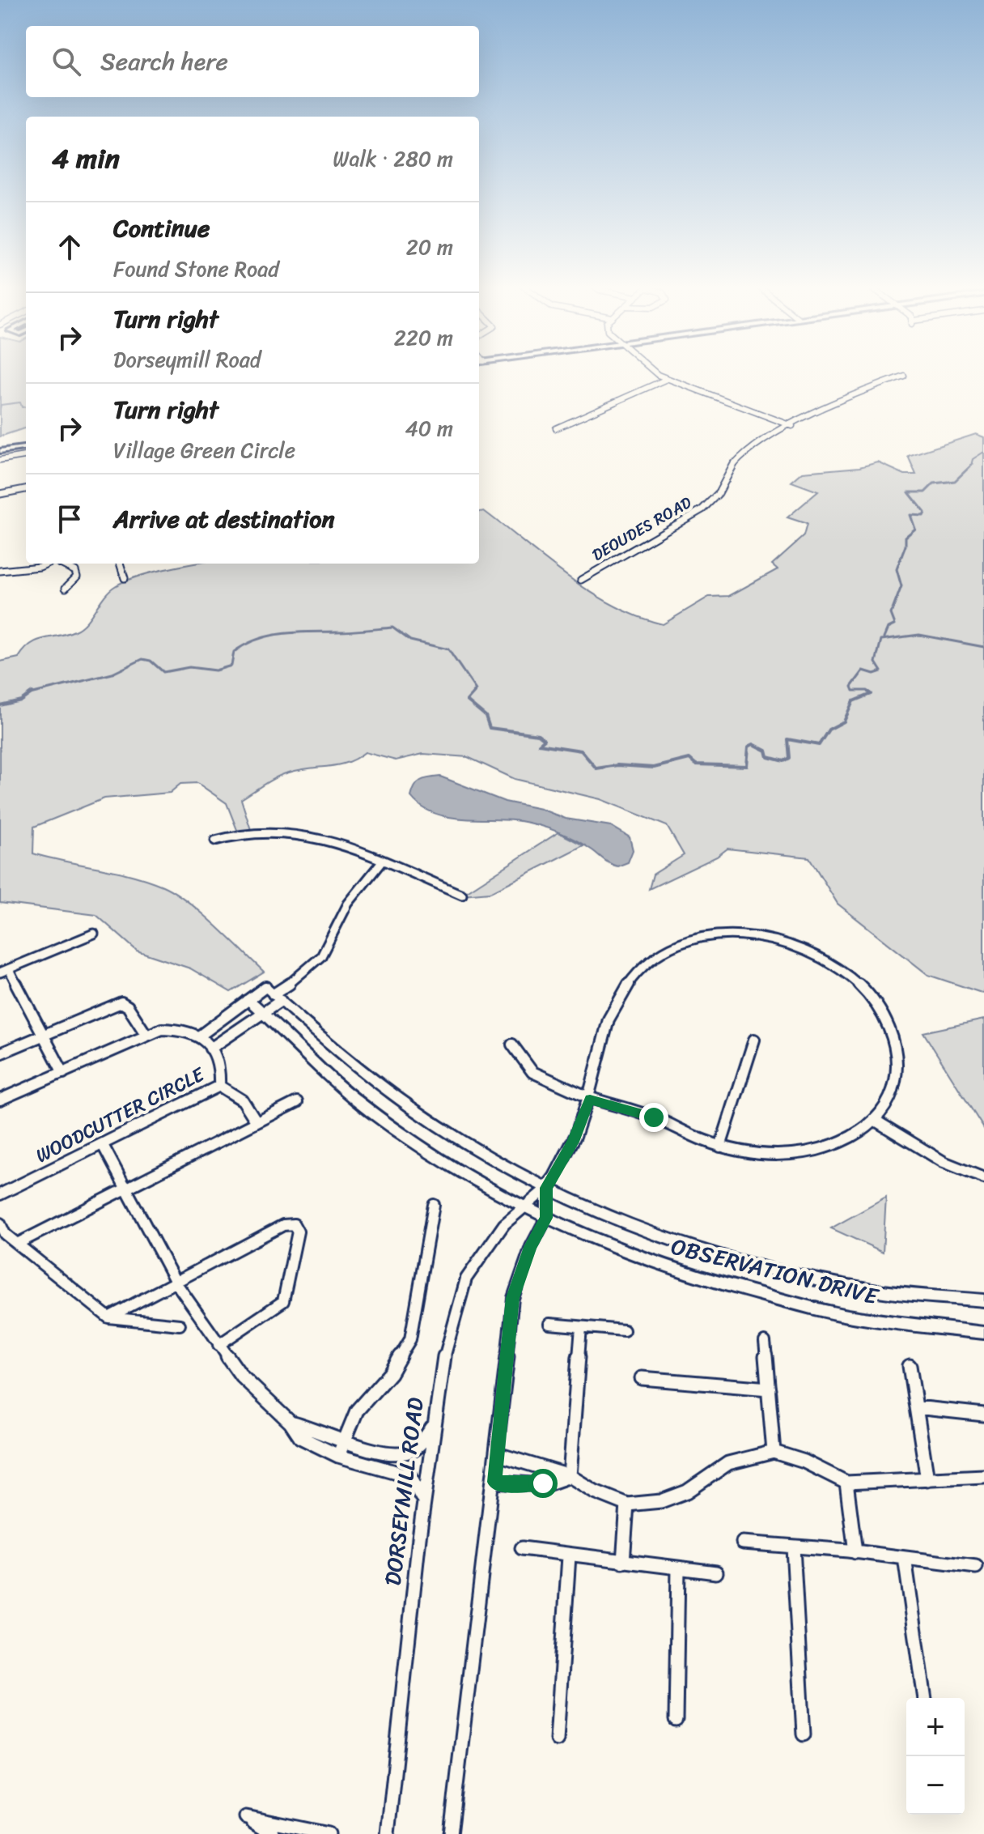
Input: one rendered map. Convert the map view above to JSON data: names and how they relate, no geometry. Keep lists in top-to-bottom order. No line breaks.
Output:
{"streets":{"street":["DEOUDES ROAD","WOODCUTTER CIRCLE","OBSERVATION DRIVE","DORSEYMILL ROAD"]},"crossings":[["OBSERVATION DRIVE","DORSEYMILL ROAD"]],"page":{"search":"Search here","heading":["4 min","Walk · 280 m"],"list":[["Continue","Found Stone Road","20 m"],["Turn right","Dorseymill Road","220 m"],["Turn right","Village Green Circle","40 m"],"Arrive at destination"],"map_buttons":["+","−"]}}
